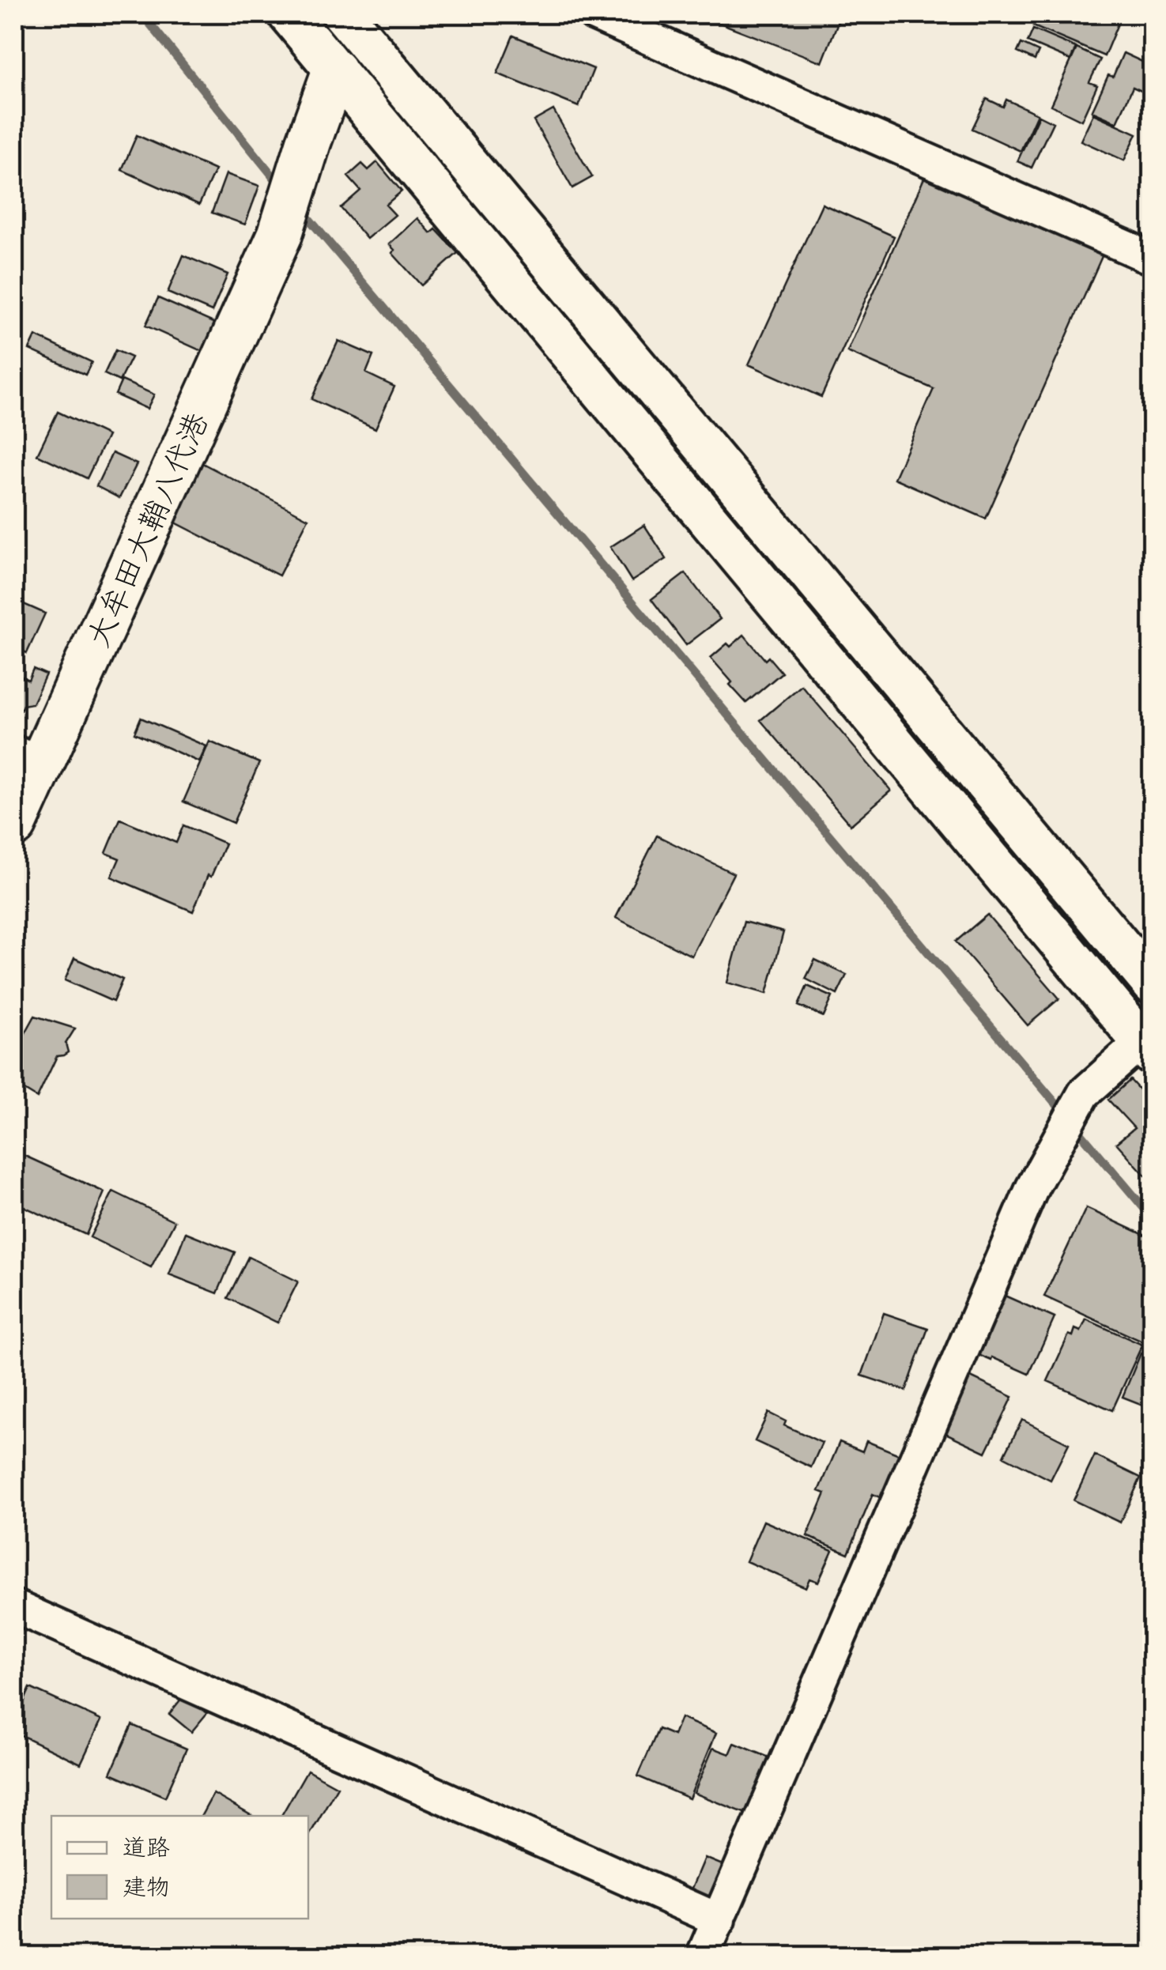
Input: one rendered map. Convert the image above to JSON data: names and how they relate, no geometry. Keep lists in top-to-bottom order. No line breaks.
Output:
{"streets":{"main road":["大牟田大鞘八代港"]},"legend":["道路","建物"]}
